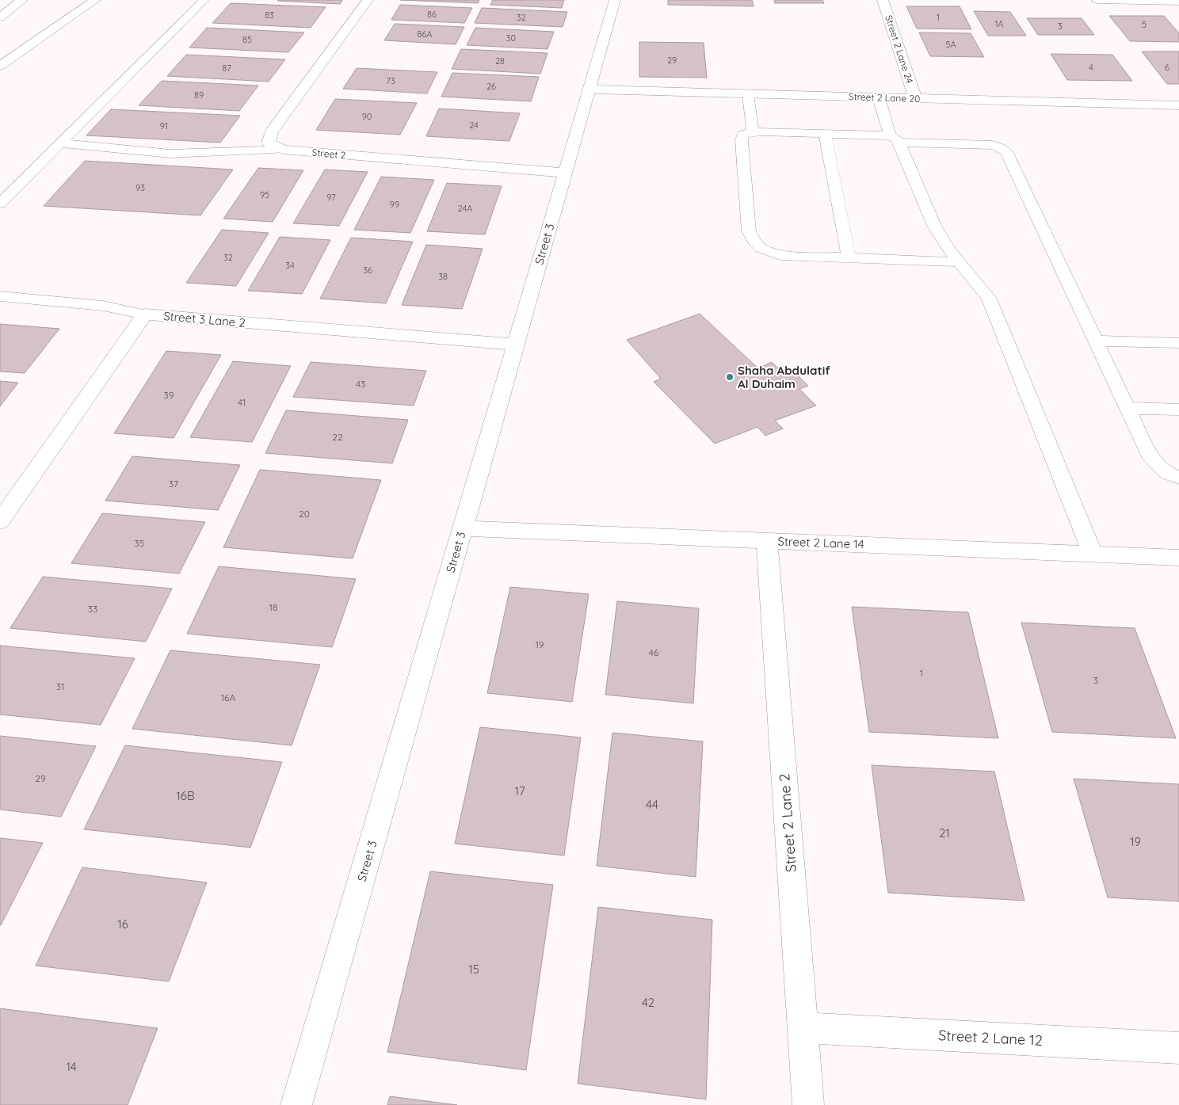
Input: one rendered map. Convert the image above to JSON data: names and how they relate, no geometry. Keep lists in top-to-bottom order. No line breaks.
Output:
{"streets":{"main road":["Street 2 Lane 24","Street 2 Lane 20","Street 2","Street 3","Street 3 Lane 2","Street 2 Lane 14","Street 2 Lane 2","Street 2 Lane 12"]},"crossings":[["Street 2 Lane 24","Street 2 Lane 20"],["Street 2 Lane 20","Street 3"],["Street 2","Street 3"],["Street 3","Street 3 Lane 2"],["Street 3","Street 2 Lane 14"],["Street 2 Lane 14","Street 2 Lane 2"],["Street 2 Lane 2","Street 2 Lane 12"]],"places":["Shaha Abdulatif Al Duhaim"],"house_numbers":["86","83","32","1","1A","5","3","86A","30","85","5A","29","28","4","6","87","73","26","89","90","24","91","93","95","97","99","24A","32","34","36","38","43","39","41","22","37","20","35","18","33","19","46","1","3","31","16A","29","17","16B","44","21","19","16","15","42","14"]}
